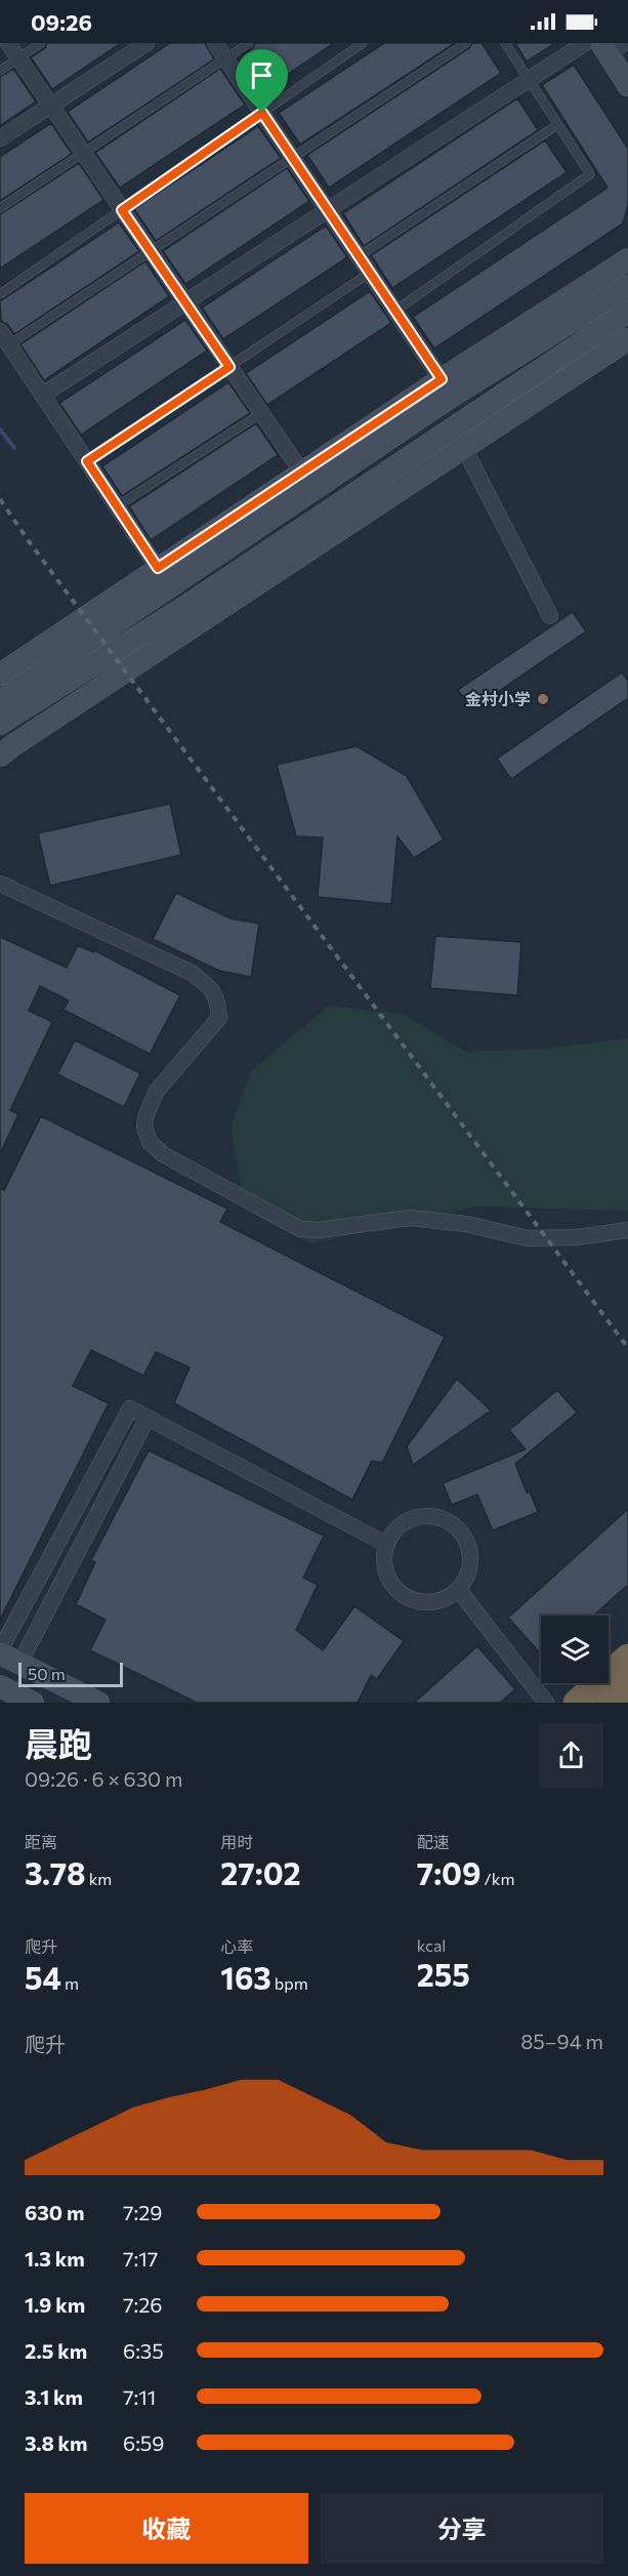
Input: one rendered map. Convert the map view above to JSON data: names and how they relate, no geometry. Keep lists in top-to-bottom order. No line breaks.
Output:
{"places":["金村小学"],"scale_bar":"50 m","page":{"status":"09:26","scale":"50 m","heading":["晨跑","09:26 · 6 × 630 m"],"stats":[["距离","3.78 km"],["用时","27:02"],["配速","7:09 /km"],["爬升","54 m"],["心率","163 bpm"],["kcal","255"]],"chart":["爬升","85–94 m"],"list":[{"name":"630 m","note":"7:29"},{"name":"1.3 km","note":"7:17"},{"name":"1.9 km","note":"7:26"},{"name":"2.5 km","note":"6:35"},{"name":"3.1 km","note":"7:11"},{"name":"3.8 km","note":"6:59"}],"buttons":["收藏","分享"]}}
